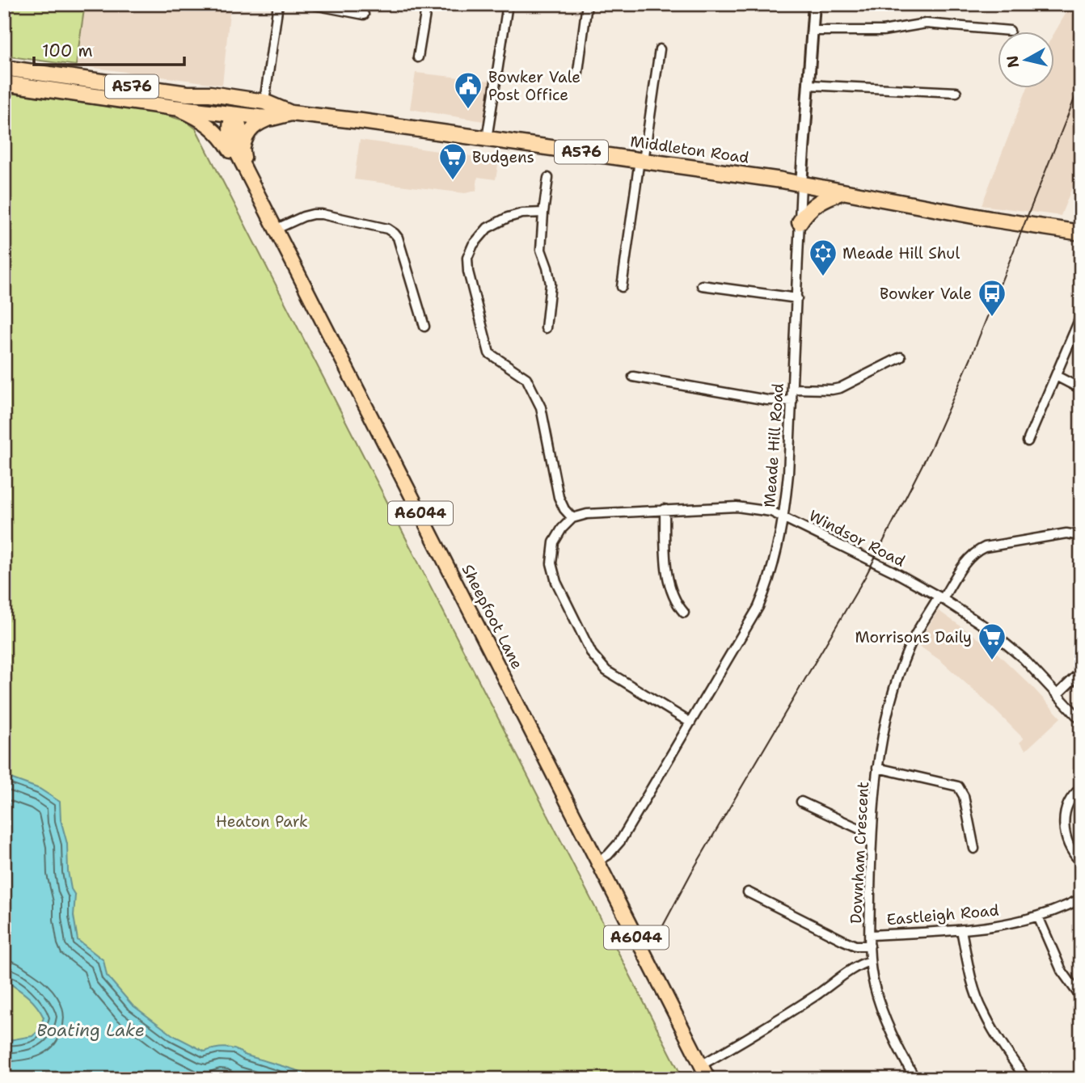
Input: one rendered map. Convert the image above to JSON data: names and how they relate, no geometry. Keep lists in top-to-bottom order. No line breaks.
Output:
{"streets":{"highway":["A576","Middleton Road"],"main road":["A6044","Sheepfoot Lane"],"street":["Meade Hill Road","Windsor Road","Downham Crescent","Eastleigh Road"]},"crossings":[["A576","Middleton Road"],["A576","Sheepfoot Lane"],["Middleton Road","Meade Hill Road"],["Middleton Road","Sheepfoot Lane"],["Meade Hill Road","Windsor Road"],["Meade Hill Road","Sheepfoot Lane"],["Windsor Road","Downham Crescent"],["Downham Crescent","Eastleigh Road"]],"water":["Boating Lake"],"parks":["Heaton Park"],"places":{"public building":["Bowker Vale Post Office"],"supermarket":["Budgens","Morrisons Daily"],"synagogue":["Meade Hill Shul"],"bus stop":["Bowker Vale"]},"scale_bar":"100 m","north":"left"}
